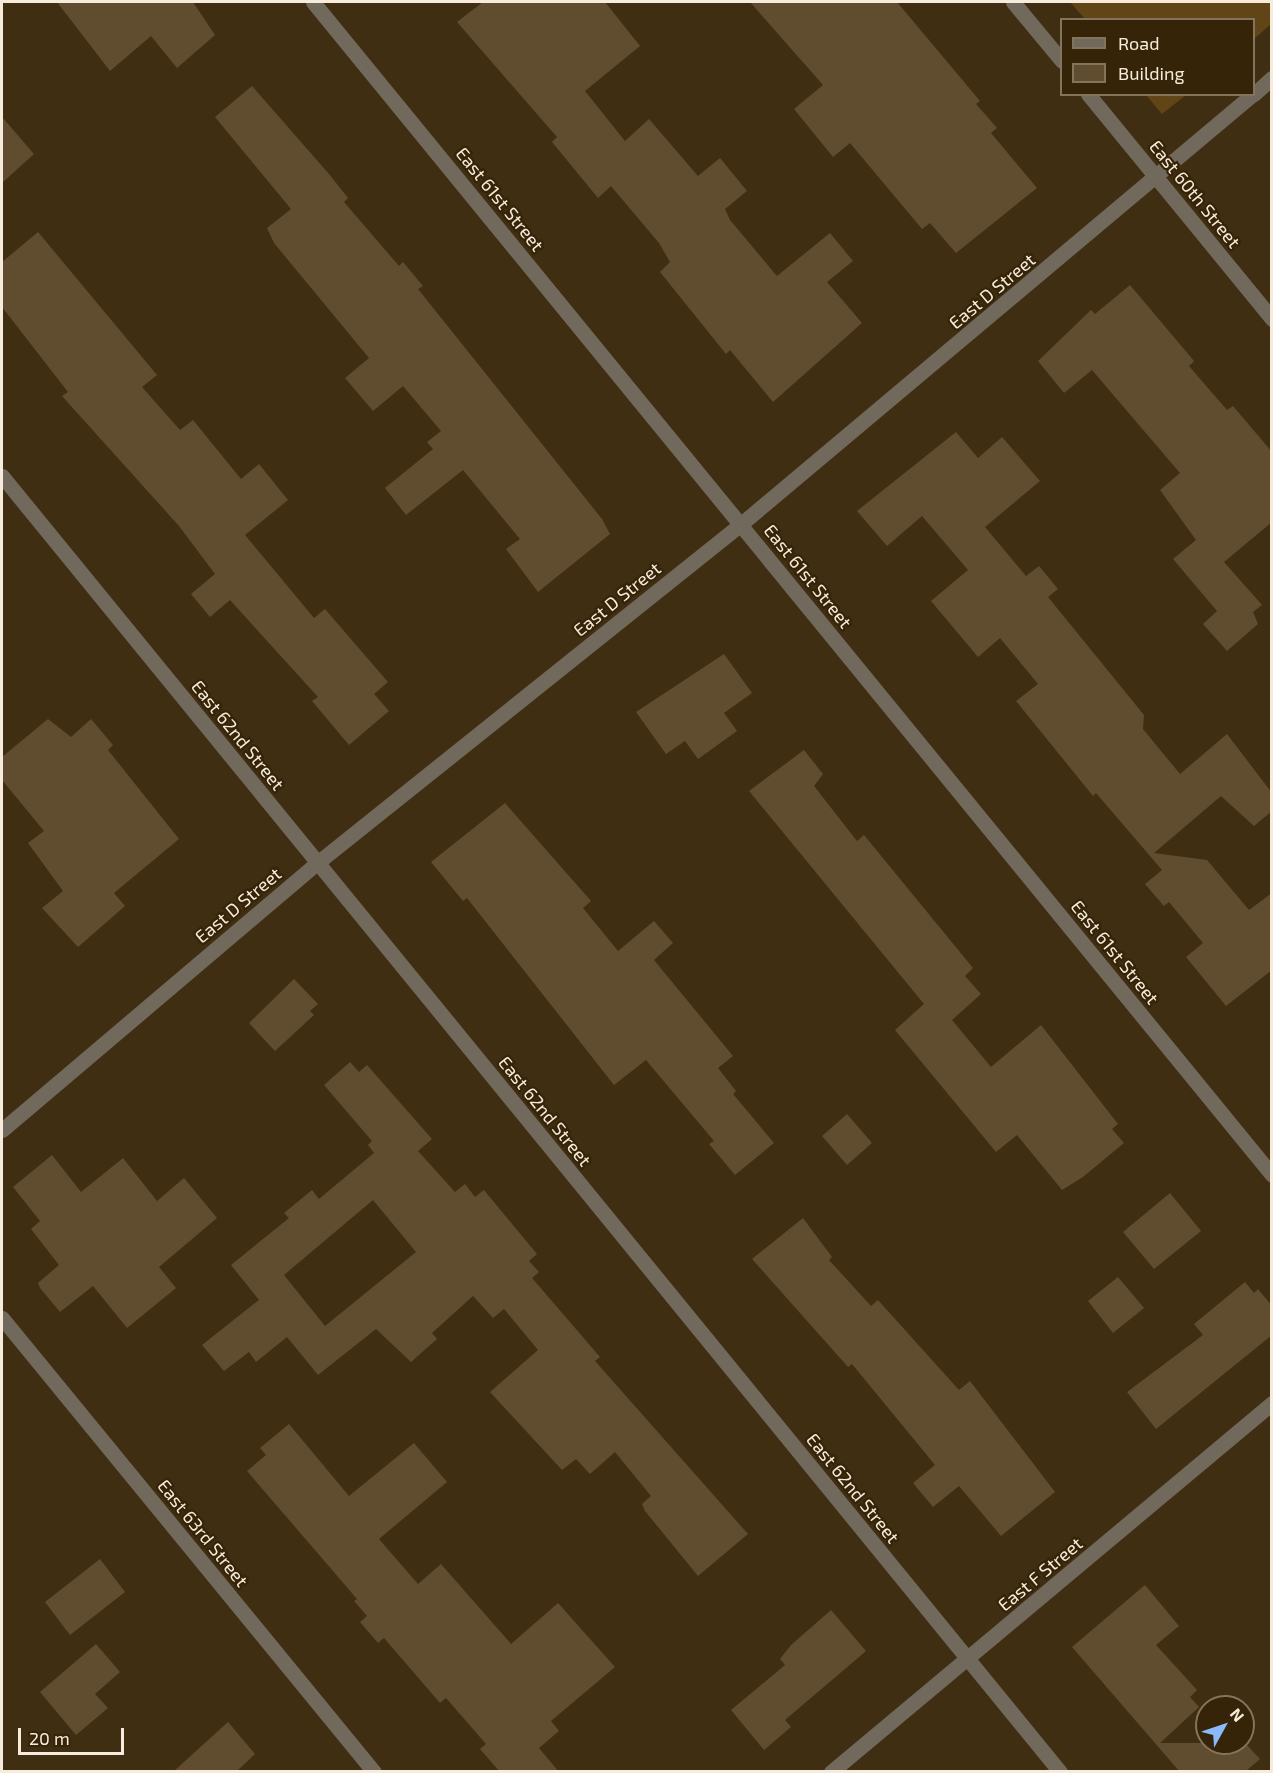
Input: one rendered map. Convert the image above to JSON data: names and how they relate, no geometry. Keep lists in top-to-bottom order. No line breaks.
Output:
{"streets":{"street":["East 60th Street","East 61st Street","East D Street","East 62nd Street","East 63rd Street","East F Street"]},"crossings":[["East 60th Street","East D Street"],["East 61st Street","East D Street"],["East D Street","East 62nd Street"],["East 62nd Street","East F Street"]],"legend":["Road","Building"],"scale_bar":"20 m","north":"top right"}
